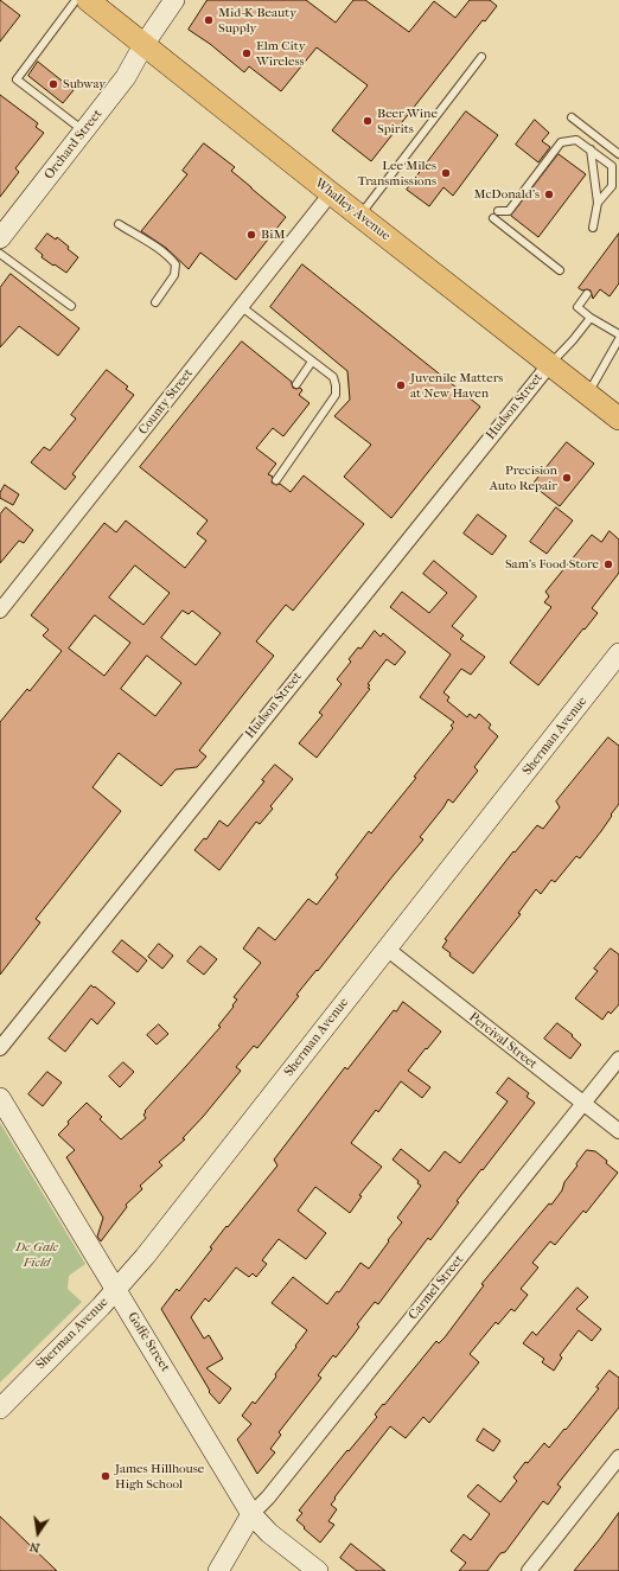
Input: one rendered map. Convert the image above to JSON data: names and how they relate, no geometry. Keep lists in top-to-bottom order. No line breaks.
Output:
{"streets":{"main road":["Orchard Street","Whalley Avenue","Sherman Avenue","Goffe Street"],"street":["County Street","Hudson Street","Percival Street","Carmel Street"]},"crossings":[["Orchard Street","Whalley Avenue"],["Whalley Avenue","County Street"],["Whalley Avenue","Hudson Street"],["Sherman Avenue","Percival Street"],["Sherman Avenue","Goffe Street"],["Percival Street","Carmel Street"],["Carmel Street","Goffe Street"]],"parks":["De Gale Field"],"places":["Mid-K Beauty Supply","Elm City Wireless","Subway","Beer Wine Spirits","Lee Miles Transmissions","McDonald's","BiM","Juvenile Matters at New Haven","Precision Auto Repair","Sam's Food Store","James Hillhouse High School"],"north":"bottom"}
